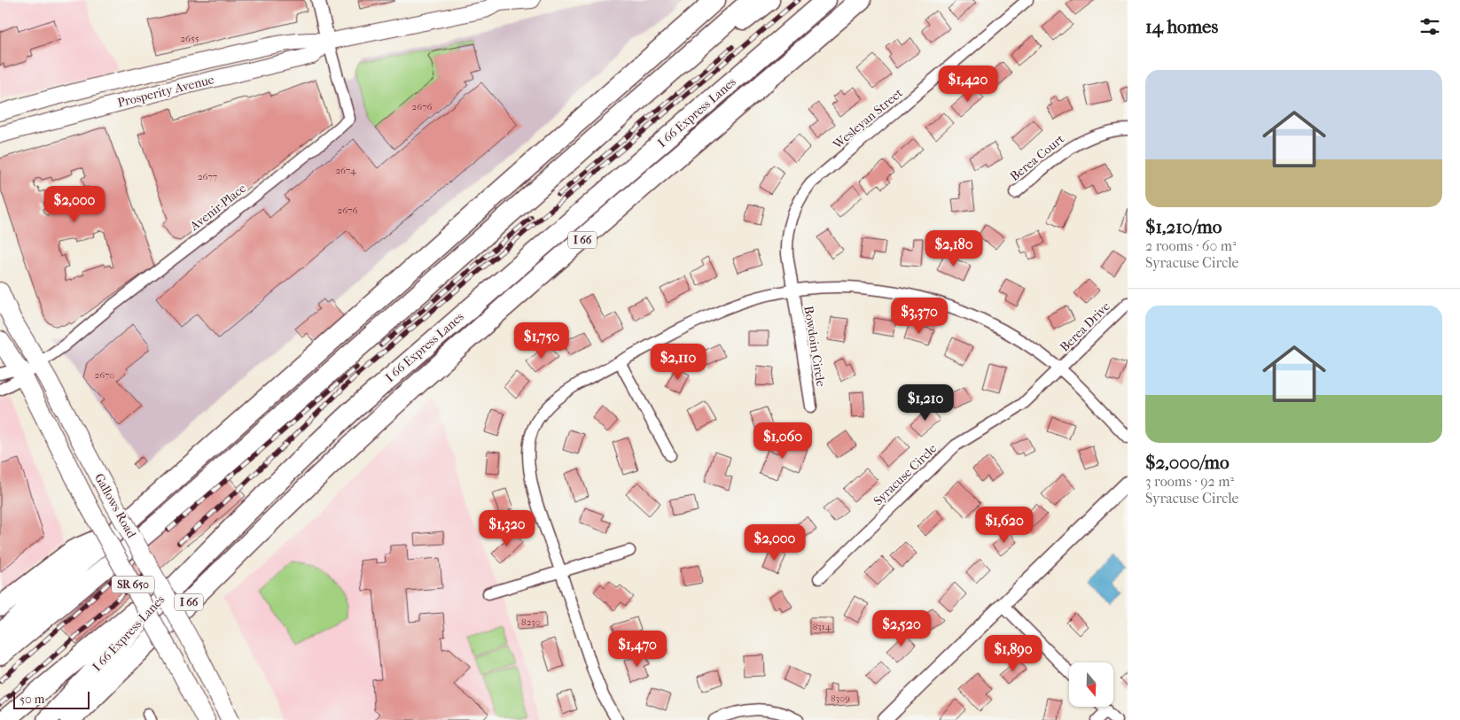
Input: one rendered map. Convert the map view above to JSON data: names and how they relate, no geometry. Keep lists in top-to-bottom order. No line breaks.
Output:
{"streets":{"highway":["I 66 Express Lanes","I 66"],"main road":["Prosperity Avenue","Gallows Road","SR 650"],"street":["Wesleyan Street","Berea Court","Avenir Place","Berea Drive","Bowdoin Circle","Syracuse Circle"]},"crossings":[["Prosperity Avenue","Avenir Place"],["Wesleyan Street","Bowdoin Circle"],["Avenir Place","Gallows Road"],["Berea Drive","Syracuse Circle"]],"house_numbers":["2655","2676","2674","2677","2676","2670","8230","8314","8309"],"scale_bar":"50 m","north":"bottom","page":{"heading":"14 homes","list":[{"name":"$1,210/mo","note":"2 rooms · 60 m² · Syracuse Circle"},{"name":"$2,000/mo","note":"3 rooms · 92 m² · Syracuse Circle"}],"price":["$1,420","$2,000","$2,180","$3,370","$1,750","$2,110","$1,210","$1,060","$1,620","$1,320","$2,000","$2,520","$1,470","$1,890"],"scale":"50 m"}}
